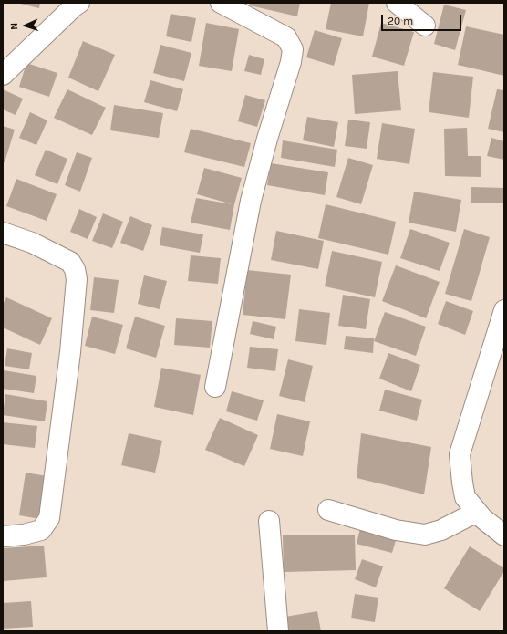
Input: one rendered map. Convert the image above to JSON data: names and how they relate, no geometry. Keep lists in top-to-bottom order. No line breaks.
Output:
{"scale_bar":"20 m","north":"left"}
